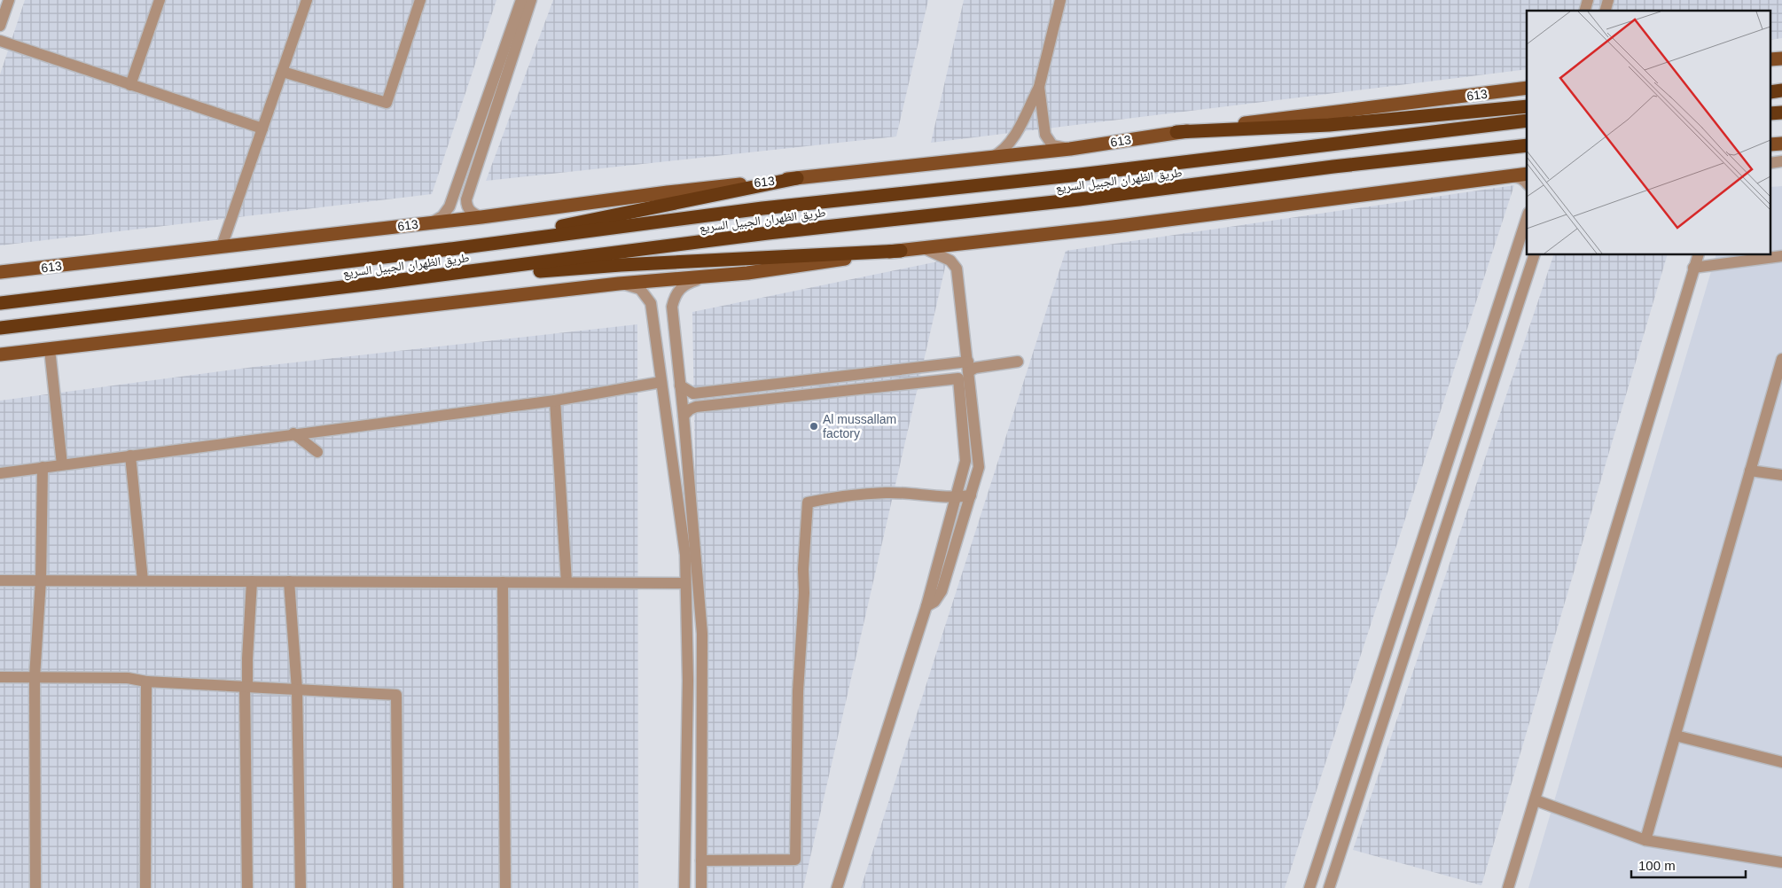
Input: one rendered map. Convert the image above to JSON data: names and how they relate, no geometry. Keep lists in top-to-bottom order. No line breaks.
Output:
{"streets":{"highway":["طريق الظهران الجبيل السريع"],"main road":["613"]},"places":["Al mussallam factory"],"scale_bar":"100 m"}
